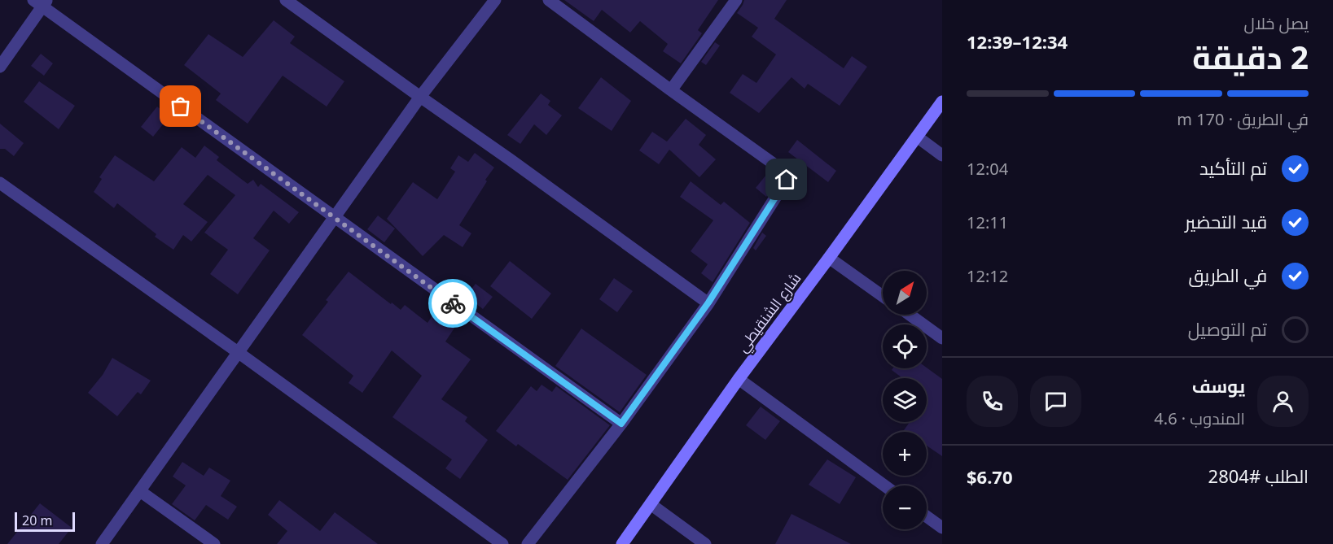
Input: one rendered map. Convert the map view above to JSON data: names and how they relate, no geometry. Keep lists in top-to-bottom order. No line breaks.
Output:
{"streets":{"street":["شارع الشنقيطي"]},"scale_bar":"20 m","north":"top right","page":{"heading":["2 دقيقة","يصل خلال","12:34–12:39"],"panel":["يوسف","المندوب · 4.6","الطلب #2804","$6.70"],"bar":"في الطريق · 170 m","list":[["تم التأكيد","12:04"],["قيد التحضير","12:11"],["في الطريق","12:12"],"تم التوصيل"],"map_buttons":["+","−"],"scale":"20 m"}}
